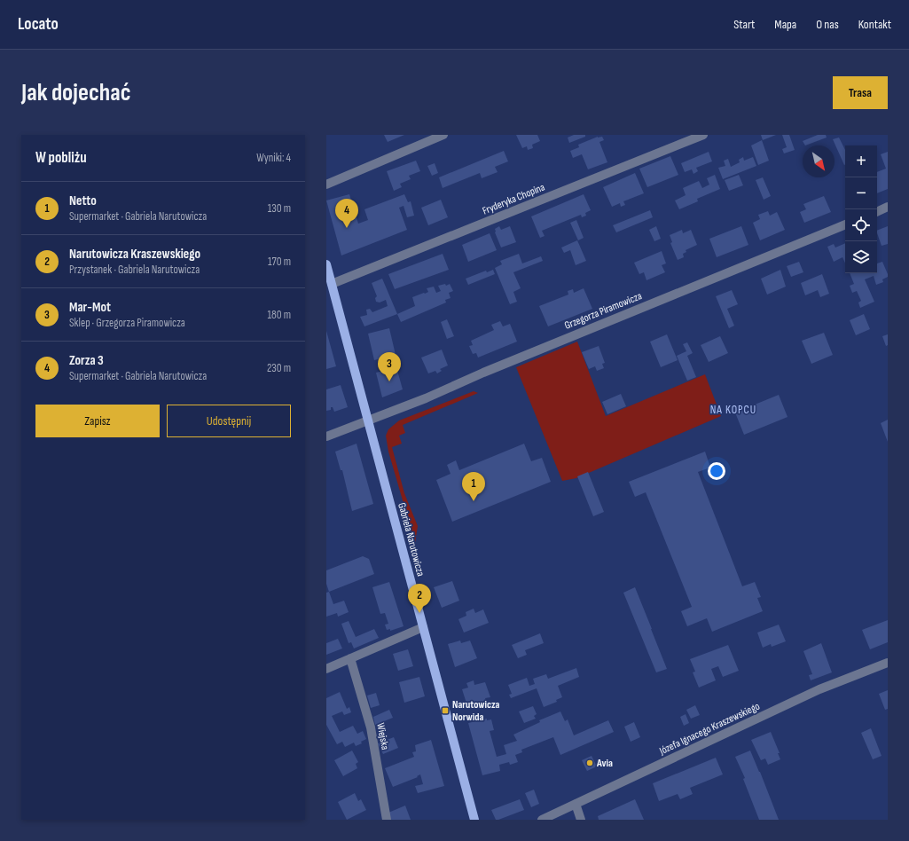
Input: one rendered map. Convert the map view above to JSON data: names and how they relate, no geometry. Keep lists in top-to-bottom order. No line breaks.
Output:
{"streets":{"main road":["Gabriela Narutowicza"],"street":["Fryderyka Chopina","Grzegorza Piramowicza","Józefa Ignacego Kraszewskiego","Wiejska"]},"crossings":[["Fryderyka Chopina","Gabriela Narutowicza"],["Grzegorza Piramowicza","Gabriela Narutowicza"]],"districts":["NA KOPCU"],"places":{"transit":["Narutowicza Norwida"],"other":["Avia"]},"north":"bottom right","page":{"header":"Locato","nav":["Start","Mapa","O nas","Kontakt"],"buttons":["Trasa",["Zapisz","Udostępnij"]],"title":"Jak dojechać","heading":["W pobliżu","Wyniki: 4"],"map_buttons":["+","−"],"list":[{"mark":"1","name":"Netto","note":"Supermarket · Gabriela Narutowicza","value":"130 m"},{"mark":"2","name":"Narutowicza Kraszewskiego","note":"Przystanek · Gabriela Narutowicza","value":"170 m"},{"mark":"3","name":"Mar-Mot","note":"Sklep · Grzegorza Piramowicza","value":"180 m"},{"mark":"4","name":"Zorza 3","note":"Supermarket · Gabriela Narutowicza","value":"230 m"}],"pins":["4","3","1","2"]}}
